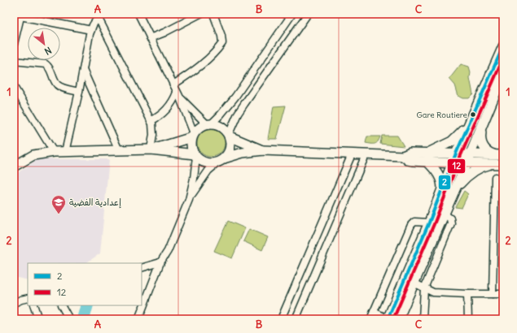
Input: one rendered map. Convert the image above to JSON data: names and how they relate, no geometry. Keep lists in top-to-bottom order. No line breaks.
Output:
{"places":{"other":["Gare Routiere"],"school or university":["إعدادية الفضية"]},"lines":["transit line 2","transit line 12"],"legend":["2","12"],"north":"bottom right","grid":{"columns":["A","B","C"],"rows":["1","2"]}}
